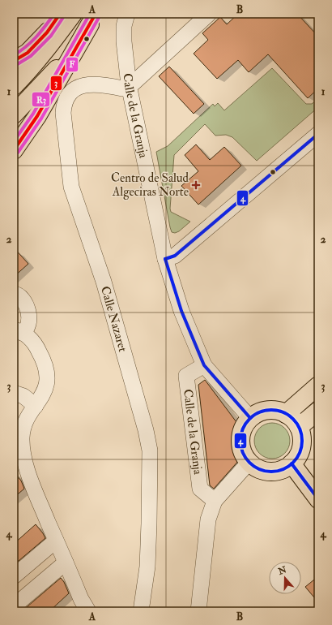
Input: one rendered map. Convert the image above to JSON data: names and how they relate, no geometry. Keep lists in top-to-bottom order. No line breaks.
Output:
{"streets":{"street":["Calle de la Granja","Calle Nazaret"]},"crossings":[["Calle de la Granja","Calle Nazaret"]],"places":{"health":["Centro de Salud Algeciras Norte"]},"lines":["transit line 3","transit line R3","transit line F","transit line 4"],"north":"top","grid":{"columns":["A","B"],"rows":["1","2","3","4"]}}
